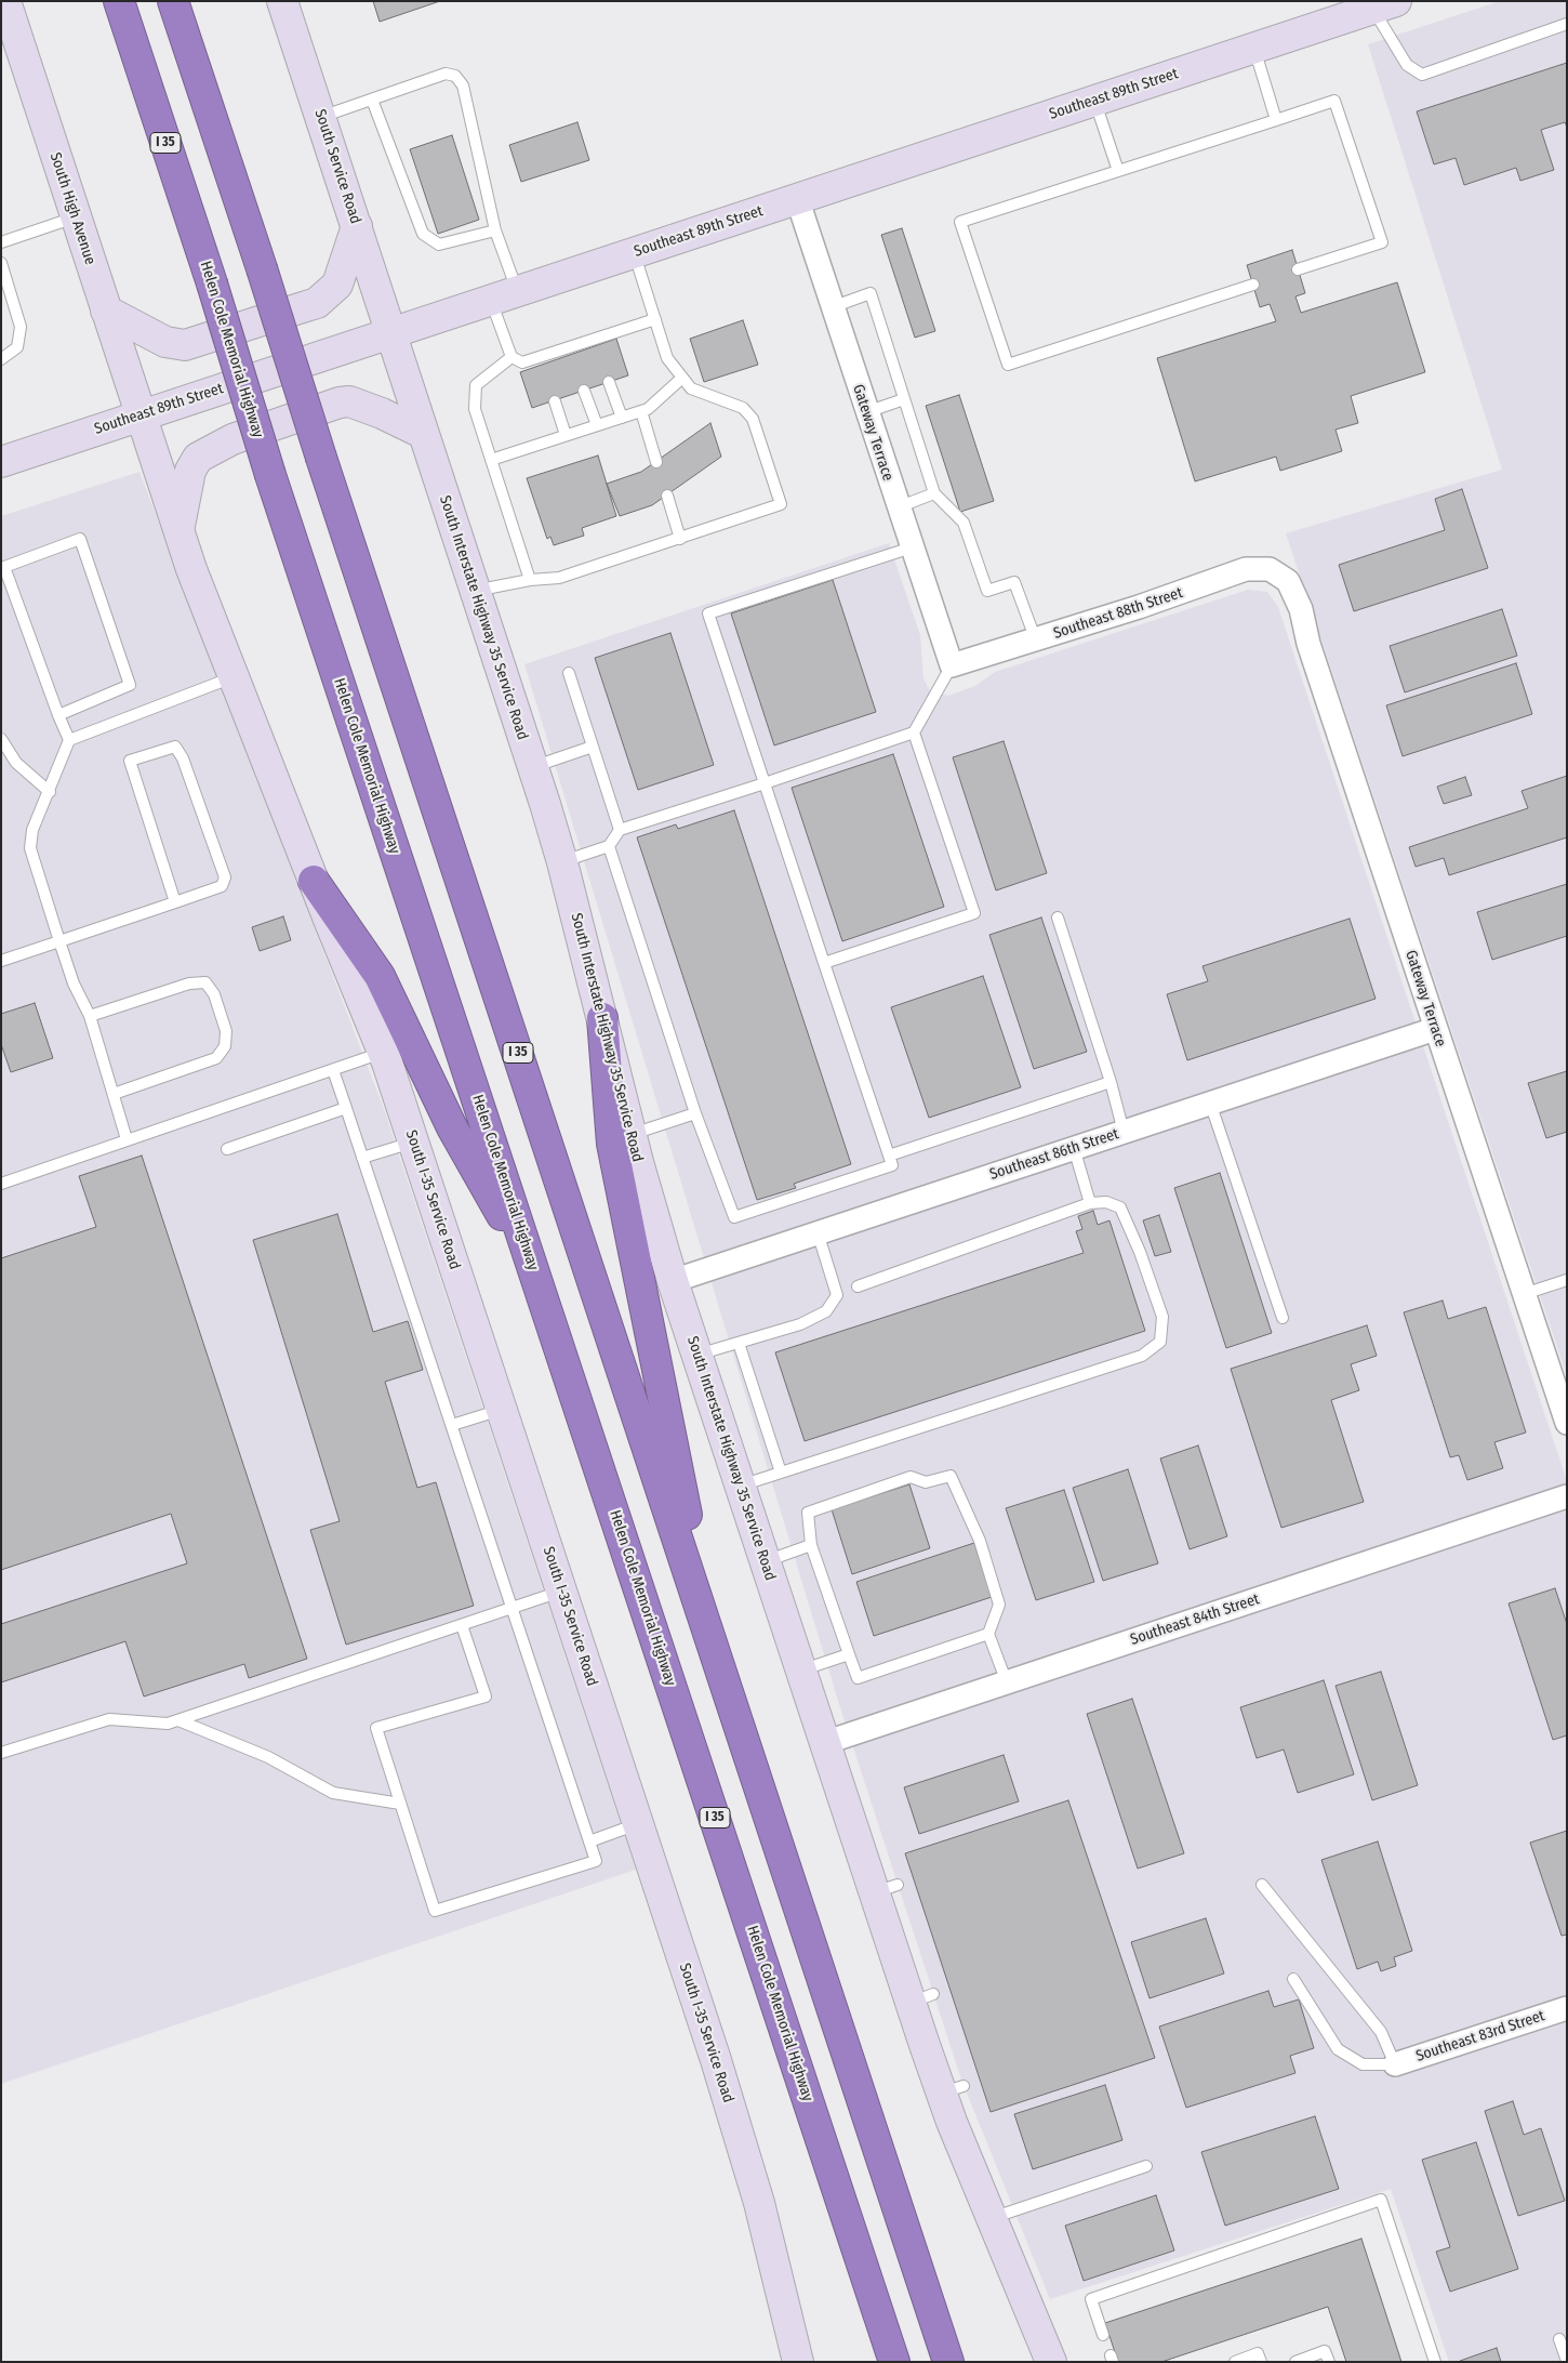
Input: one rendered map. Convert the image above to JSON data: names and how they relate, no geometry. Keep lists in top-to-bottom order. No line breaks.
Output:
{"streets":{"highway":["I 35","Helen Cole Memorial Highway"],"main road":["Southeast 89th Street","South Service Road","South High Avenue","South Interstate Highway 35 Service Road","South I-35 Service Road"],"street":["Gateway Terrace","Southeast 88th Street","Southeast 86th Street","Southeast 84th Street","Southeast 83rd Street"]},"crossings":[["Southeast 89th Street","South Service Road"],["Southeast 89th Street","South High Avenue"],["Southeast 89th Street","Gateway Terrace"],["Southeast 89th Street","South Interstate Highway 35 Service Road"],["South Service Road","South Interstate Highway 35 Service Road"],["Gateway Terrace","Southeast 88th Street"],["Gateway Terrace","Southeast 86th Street"],["South Interstate Highway 35 Service Road","Southeast 86th Street"],["South Interstate Highway 35 Service Road","Southeast 84th Street"]]}
